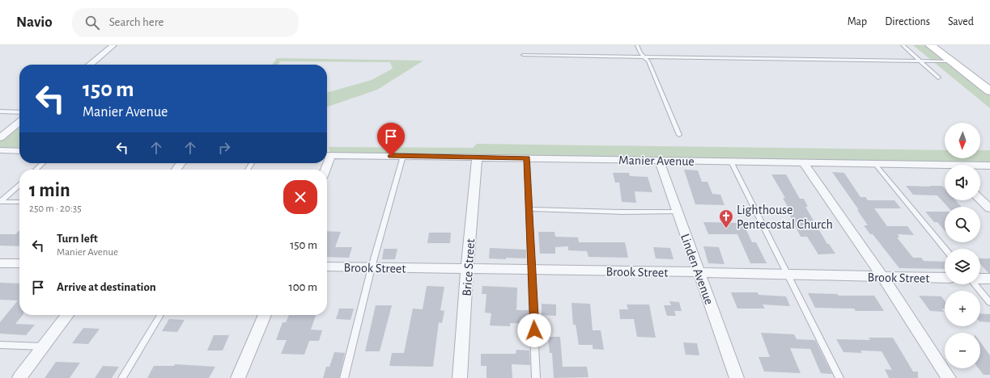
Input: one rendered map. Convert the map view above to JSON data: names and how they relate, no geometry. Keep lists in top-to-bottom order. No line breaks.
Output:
{"streets":{"street":["Manier Avenue","Brook Street","Brice Street","Linden Avenue"]},"crossings":[["Manier Avenue","Brice Street"],["Manier Avenue","Linden Avenue"],["Brook Street","Brice Street"],["Brook Street","Linden Avenue"]],"places":{"church":["Lighthouse Pentecostal Church"]},"north":"bottom","page":{"header":"Navio","search":"Search here","nav":["Map","Directions","Saved"],"turn":["150 m","Manier Avenue"],"map_buttons":["+","−"],"heading":["1 min","250 m · 20:35"],"list":[{"name":"Turn left","note":"Manier Avenue","value":"150 m"},{"name":"Arrive at destination","value":"100 m"}]}}
